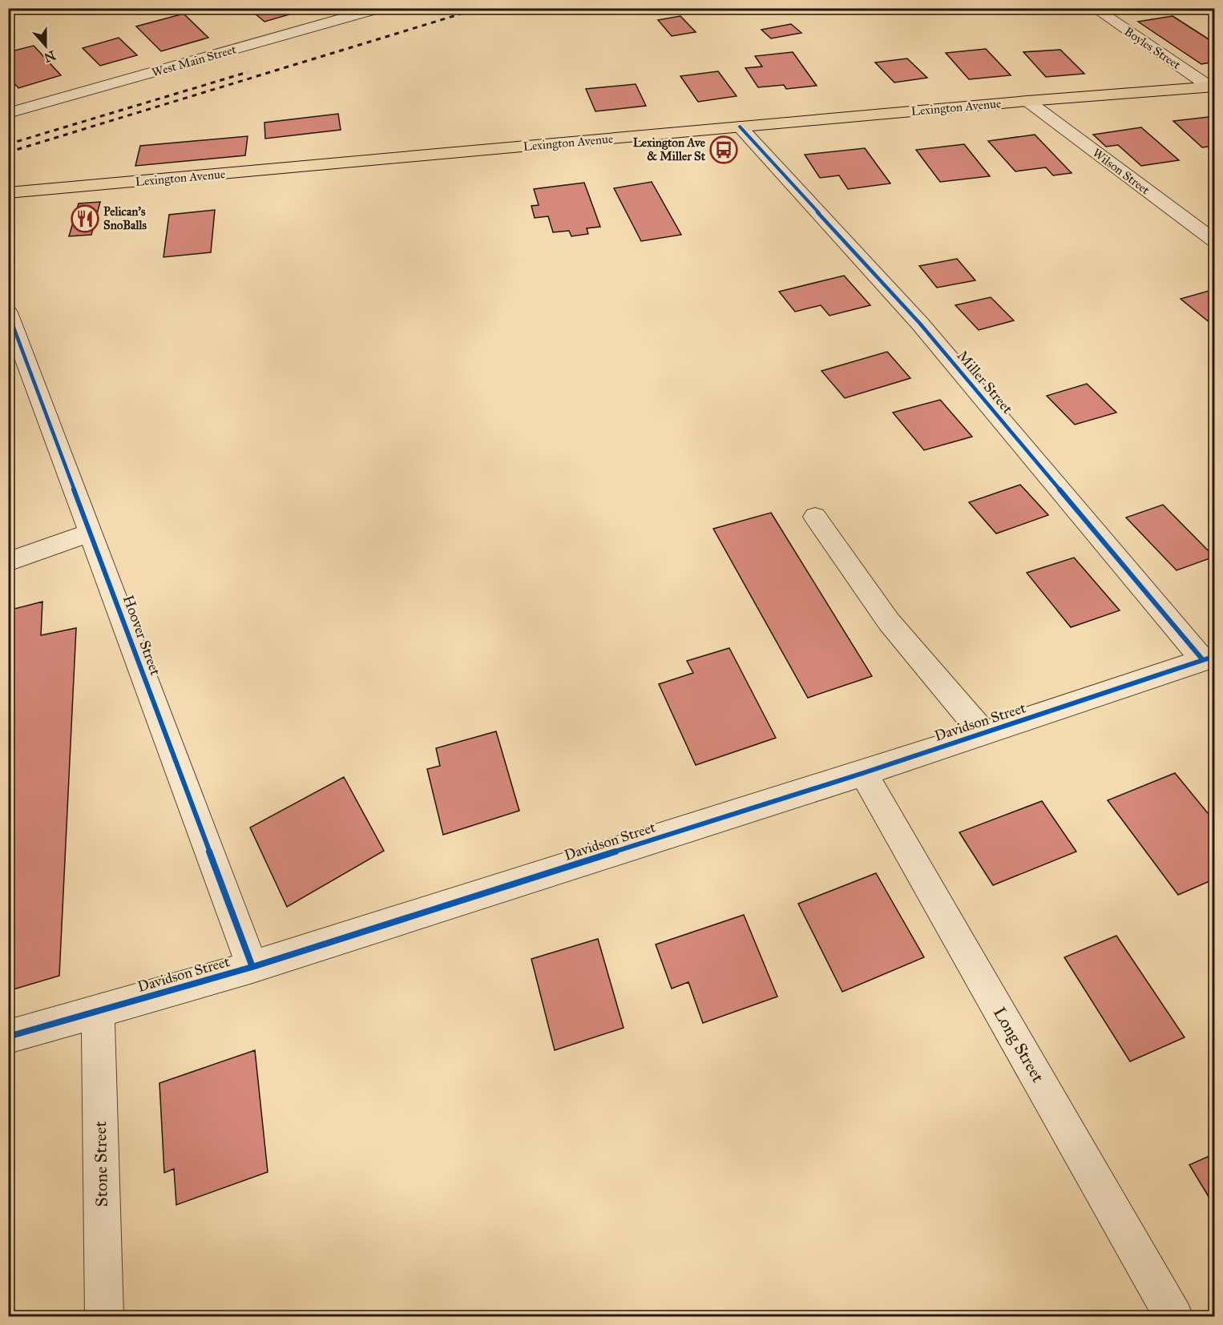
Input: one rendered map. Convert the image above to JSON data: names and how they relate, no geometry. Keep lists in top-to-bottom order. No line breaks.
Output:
{"streets":{"main road":["Lexington Avenue"],"street":["Boyles Street","West Main Street","Wilson Street","Miller Street","Hoover Street","Davidson Street","Long Street","Stone Street"]},"crossings":[["Boyles Street","Lexington Avenue"],["Lexington Avenue","Wilson Street"],["Lexington Avenue","Miller Street"],["Miller Street","Davidson Street"],["Hoover Street","Davidson Street"],["Davidson Street","Long Street"],["Davidson Street","Stone Street"]],"places":{"bus stop":["Lexington Ave & Miller St"],"restaurant":["Pelican's SnoBalls"]},"north":"bottom"}
